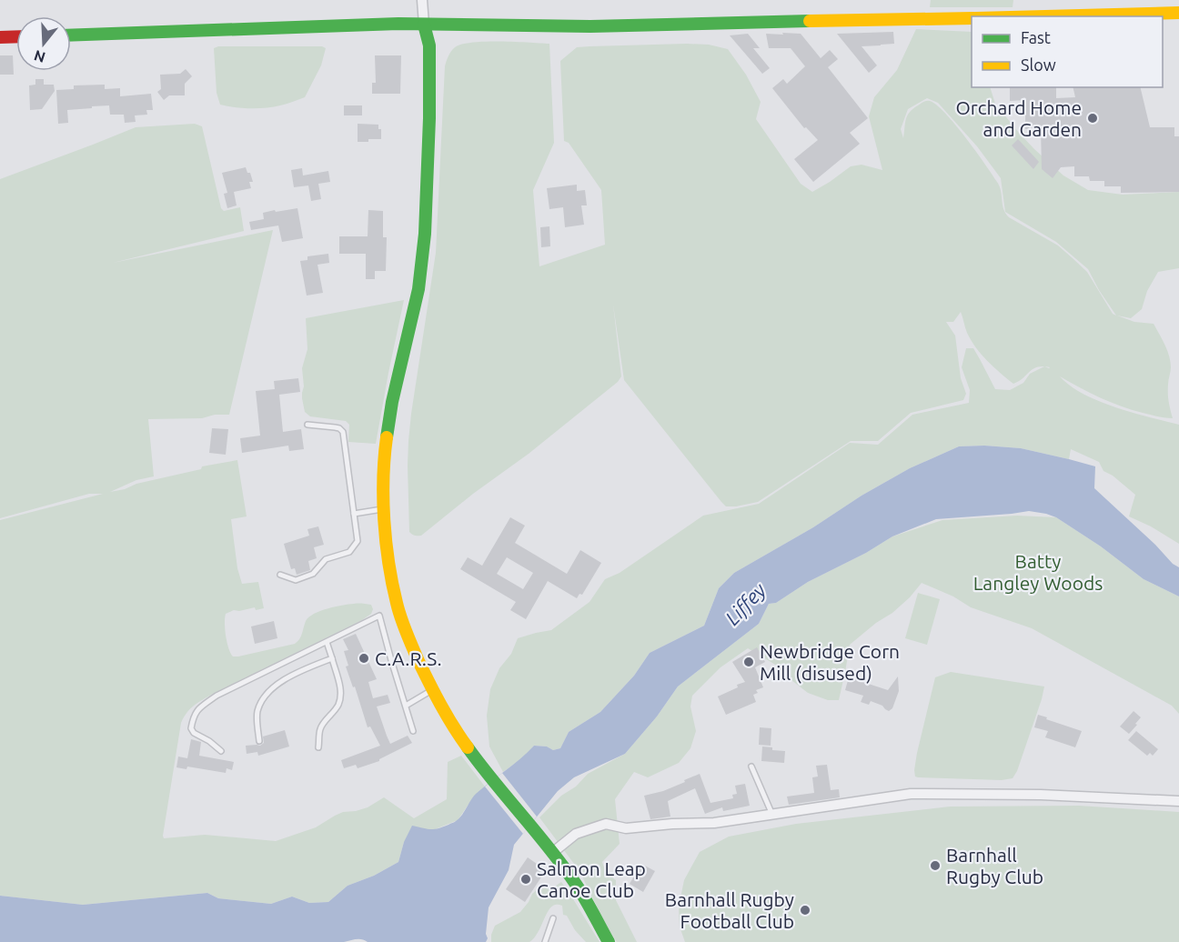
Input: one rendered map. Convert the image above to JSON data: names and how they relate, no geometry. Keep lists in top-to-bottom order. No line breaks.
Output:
{"water":["Liffey"],"parks":["Batty Langley Woods"],"places":["Orchard Home and Garden","C.A.R.S.","Newbridge Corn Mill (disused)","Barnhall Rugby Club","Salmon Leap Canoe Club","Barnhall Rugby Football Club"],"legend":["Fast","Slow"],"north":"bottom"}
